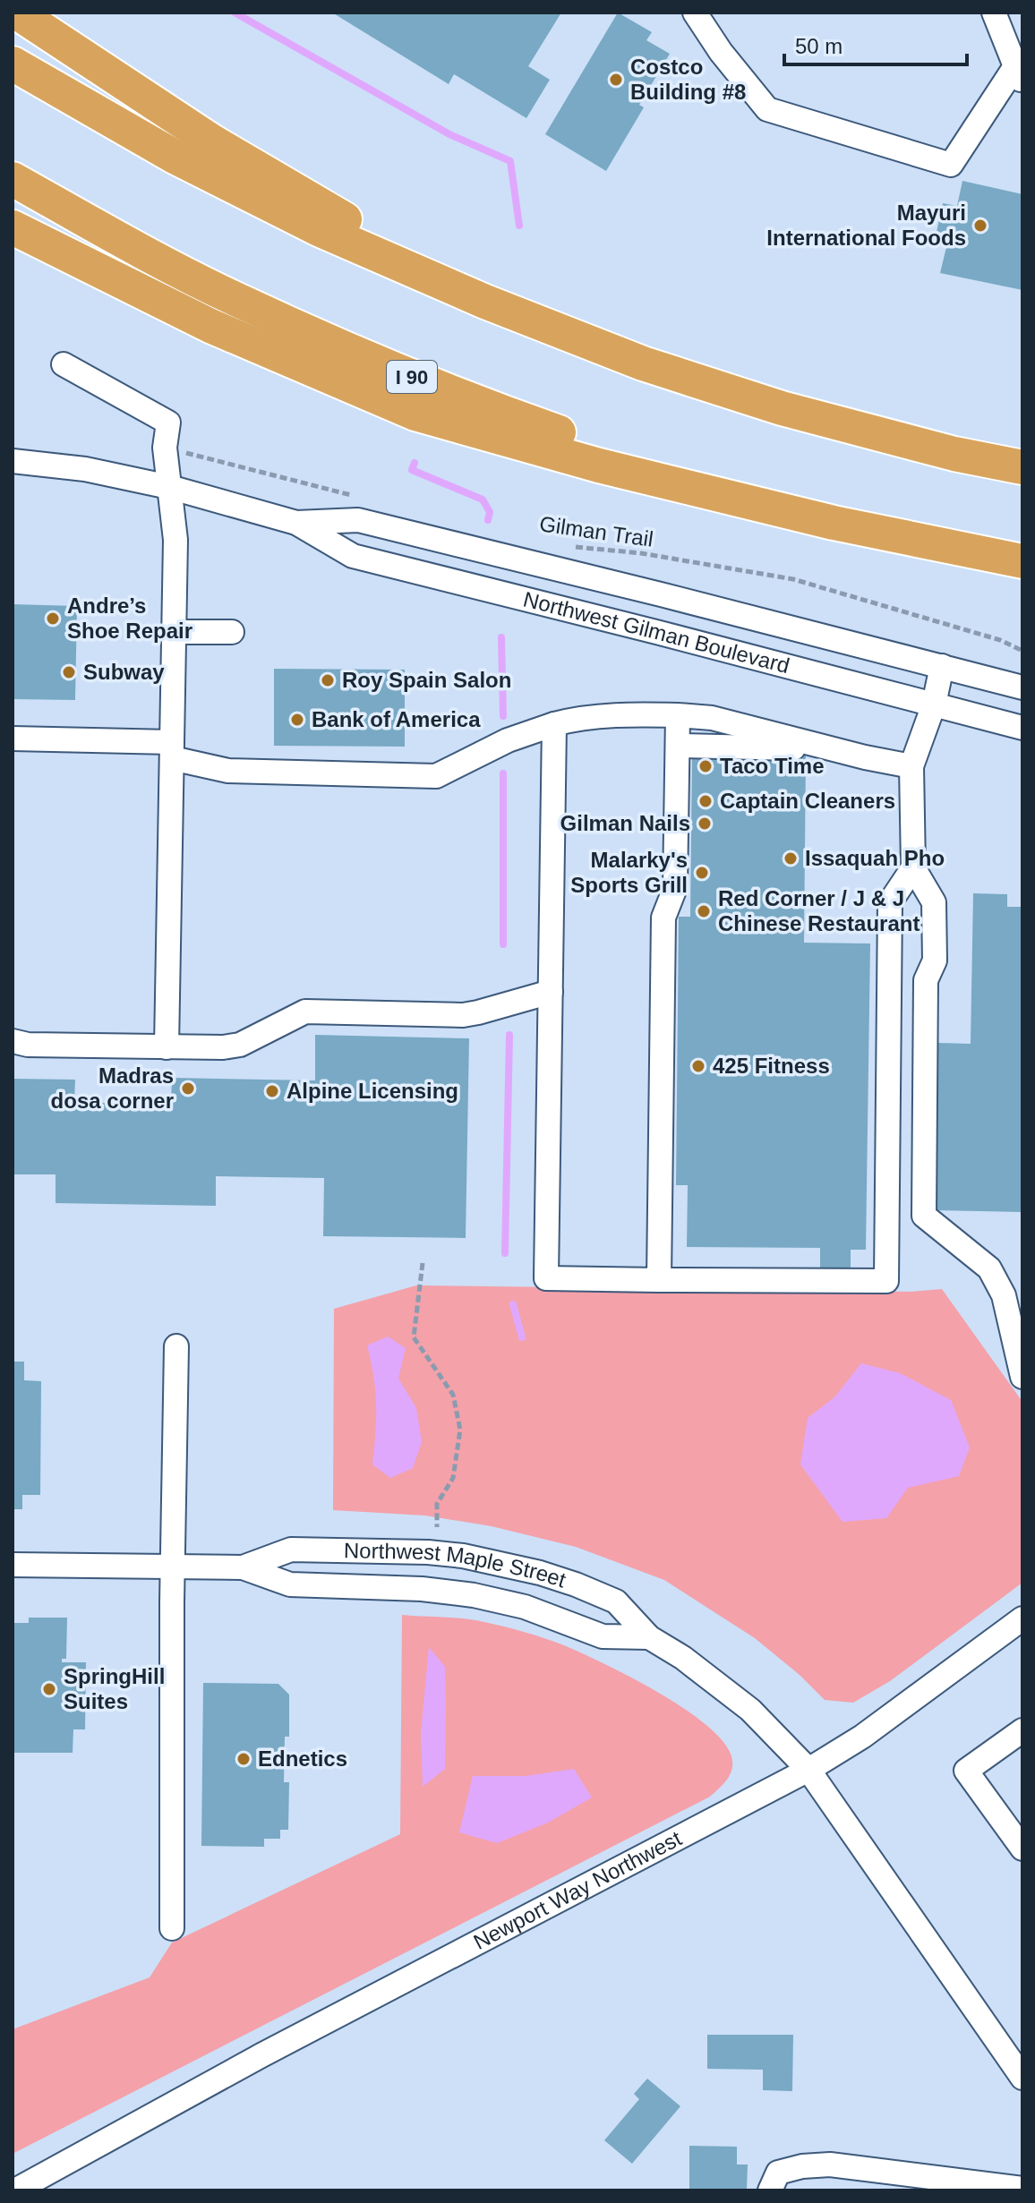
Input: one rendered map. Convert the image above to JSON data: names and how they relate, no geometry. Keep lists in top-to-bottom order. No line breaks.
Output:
{"streets":{"highway":["I 90"],"street":["Northwest Gilman Boulevard","Northwest Maple Street","Newport Way Northwest"],"path":["Gilman Trail"]},"crossings":[["Northwest Maple Street","Newport Way Northwest"]],"places":["Costco Building #8","Mayuri International Foods","Andre’s Shoe Repair","Subway","Roy Spain Salon","Bank of America","Taco Time","Captain Cleaners","Gilman Nails","Issaquah Pho","Malarky's Sports Grill","Red Corner / J & J Chinese Restaurant","425 Fitness","Madras dosa corner","Alpine Licensing","SpringHill Suites","Ednetics"],"scale_bar":"50 m"}
